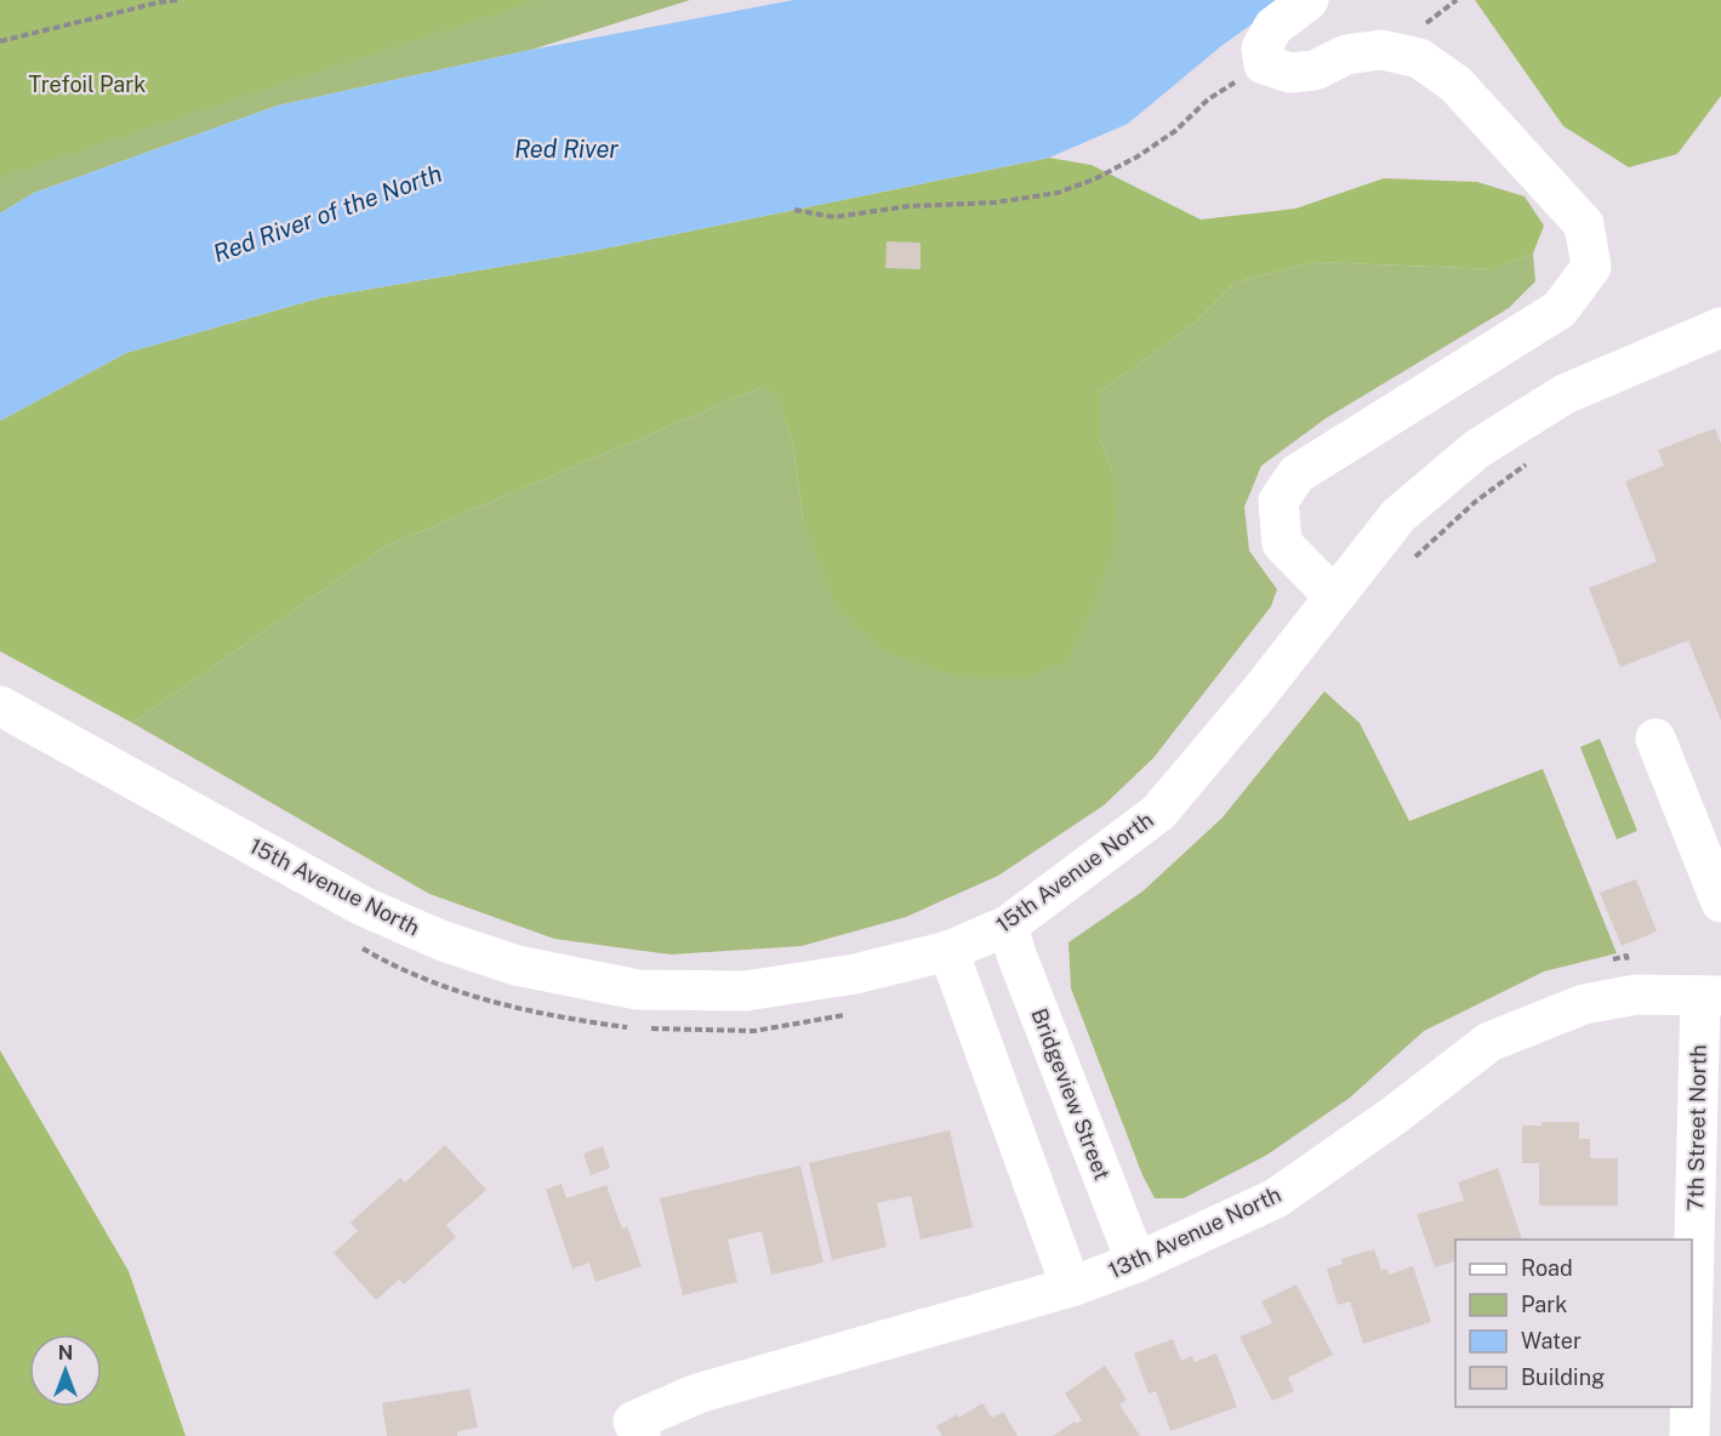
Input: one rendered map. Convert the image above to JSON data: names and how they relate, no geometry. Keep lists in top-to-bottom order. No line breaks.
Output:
{"streets":{"street":["15th Avenue North","Bridgeview Street","7th Street North","13th Avenue North"]},"crossings":[["15th Avenue North","Bridgeview Street"],["Bridgeview Street","13th Avenue North"],["7th Street North","13th Avenue North"]],"water":["Red River","Red River of the North"],"parks":["Trefoil Park"],"legend":["Road","Park","Water","Building"],"north":"top"}
